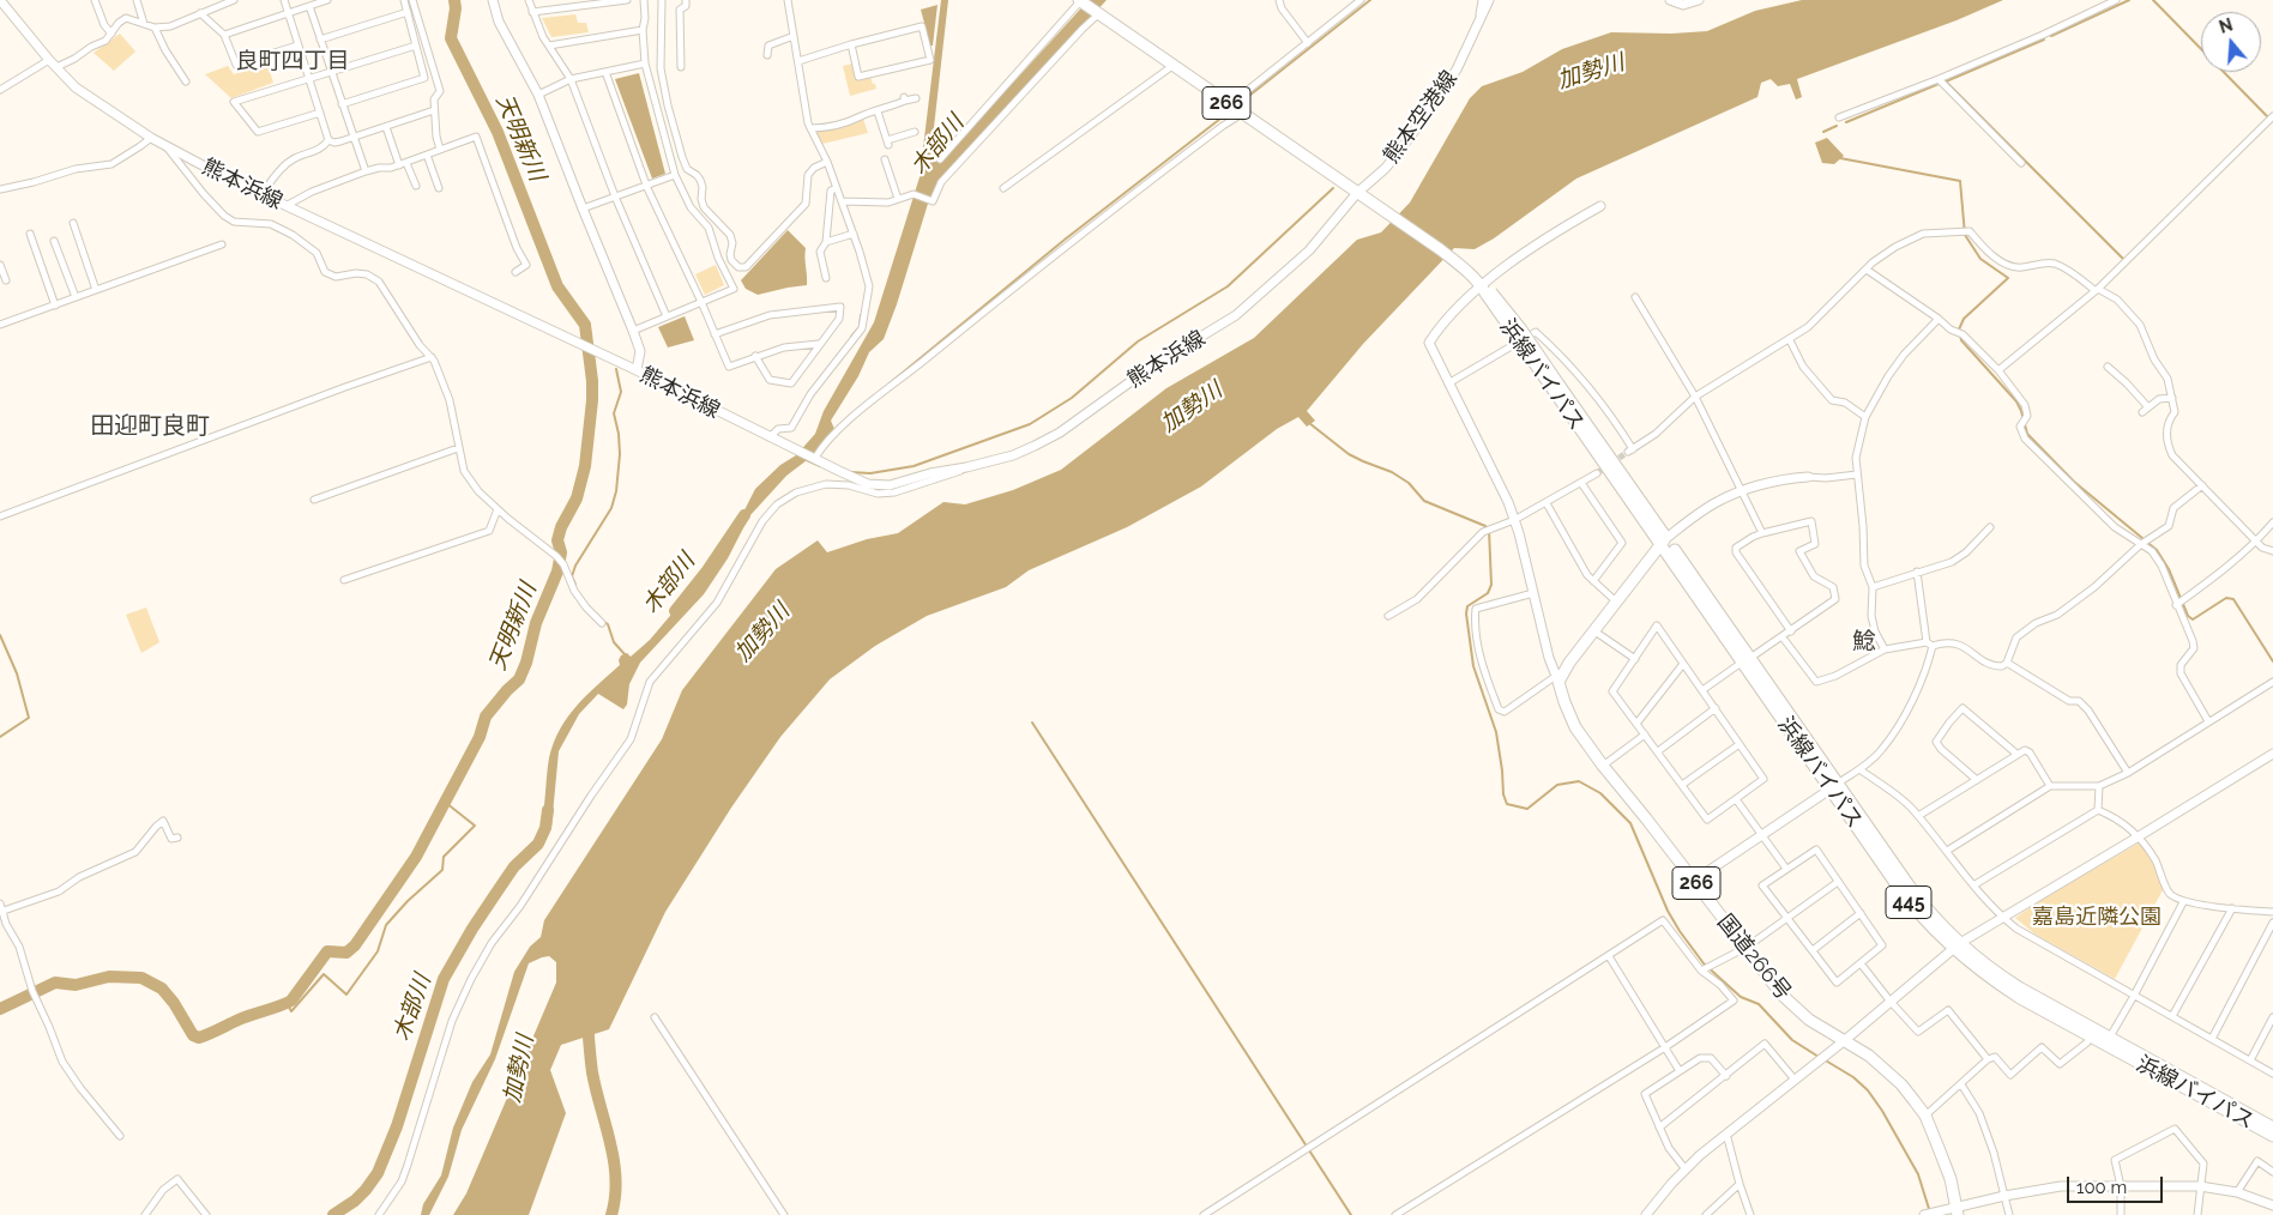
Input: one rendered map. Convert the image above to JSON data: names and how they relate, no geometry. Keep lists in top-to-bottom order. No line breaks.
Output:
{"streets":{"highway":["266","浜線バイパス","445","国道266号"],"street":["熊本空港線","熊本浜線"]},"crossings":[["熊本空港線","熊本浜線"],["熊本空港線","浜線バイパス"],["熊本浜線","浜線バイパス"]],"districts":["良町四丁目","田迎町良町","鯰"],"water":["加勢川","天明新川","木部川"],"parks":["嘉島近隣公園"],"scale_bar":"100 m","north":"top"}
